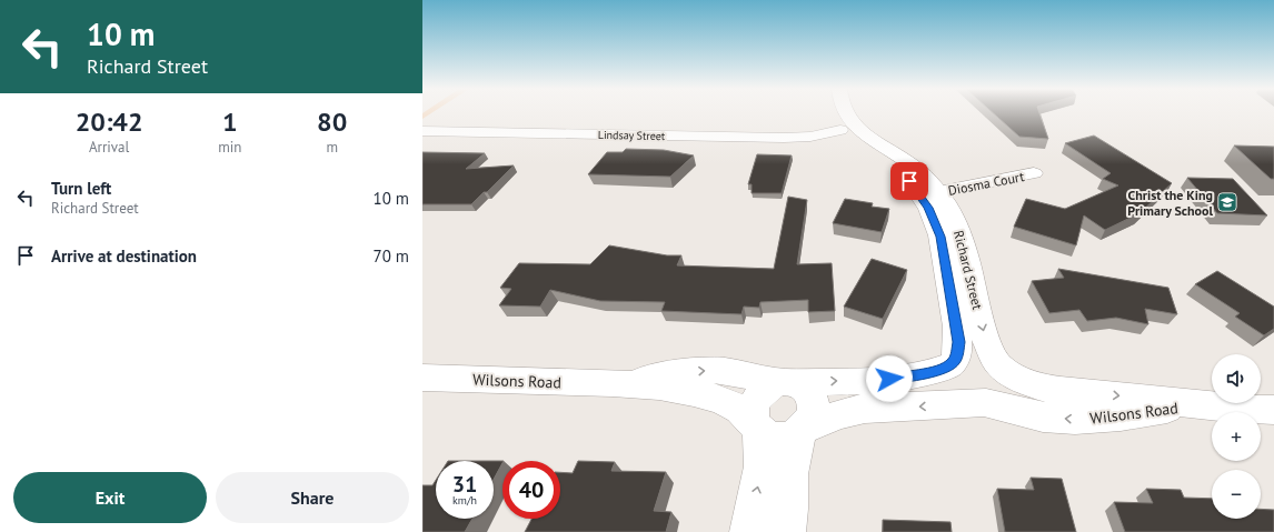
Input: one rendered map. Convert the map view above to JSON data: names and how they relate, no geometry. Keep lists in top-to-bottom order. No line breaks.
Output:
{"streets":{"street":["Lindsay Street","Diosma Court","Richard Street","Wilsons Road"]},"crossings":[["Lindsay Street","Richard Street"],["Diosma Court","Richard Street"],["Richard Street","Wilsons Road"]],"places":{"school or university":["Christ the King Primary School"]},"page":{"turn":["10 m","Richard Street"],"eta":["20:42","Arrival","1","min","80","m"],"list":[{"name":"Turn left","note":"Richard Street","value":"10 m"},{"name":"Arrive at destination","value":"70 m"}],"map_buttons":["+","−"],"speed":"31 km/h","limit":"40","buttons":["Exit","Share"]}}
